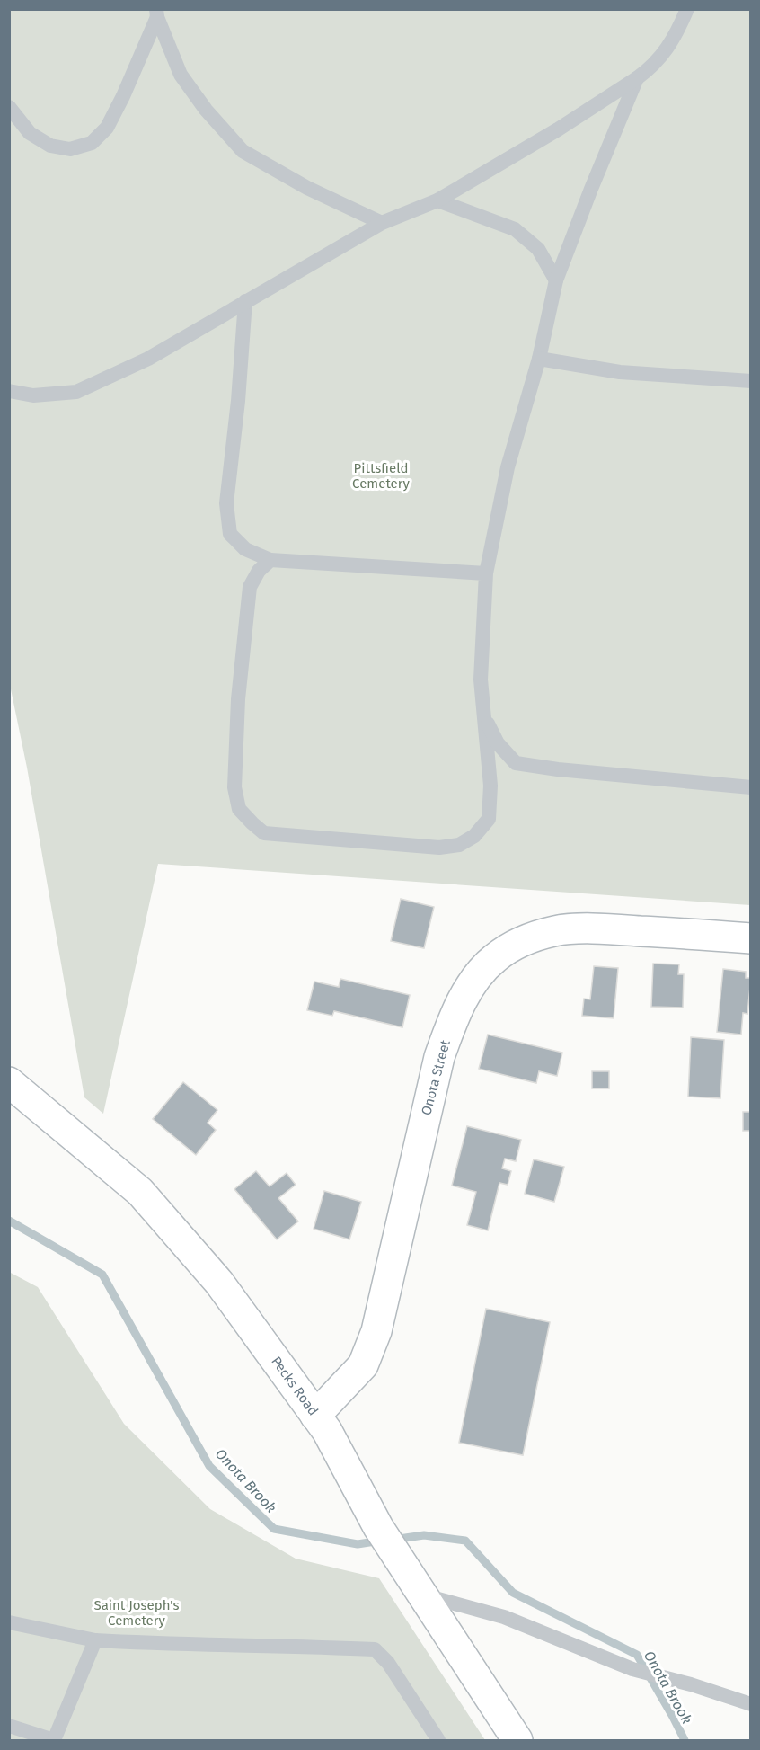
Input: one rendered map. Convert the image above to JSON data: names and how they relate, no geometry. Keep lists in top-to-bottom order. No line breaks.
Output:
{"streets":{"street":["Onota Street","Pecks Road"]},"crossings":[["Onota Street","Pecks Road"]],"water":["Onota Brook"],"parks":["Pittsfield Cemetery","Saint Joseph's Cemetery"]}
